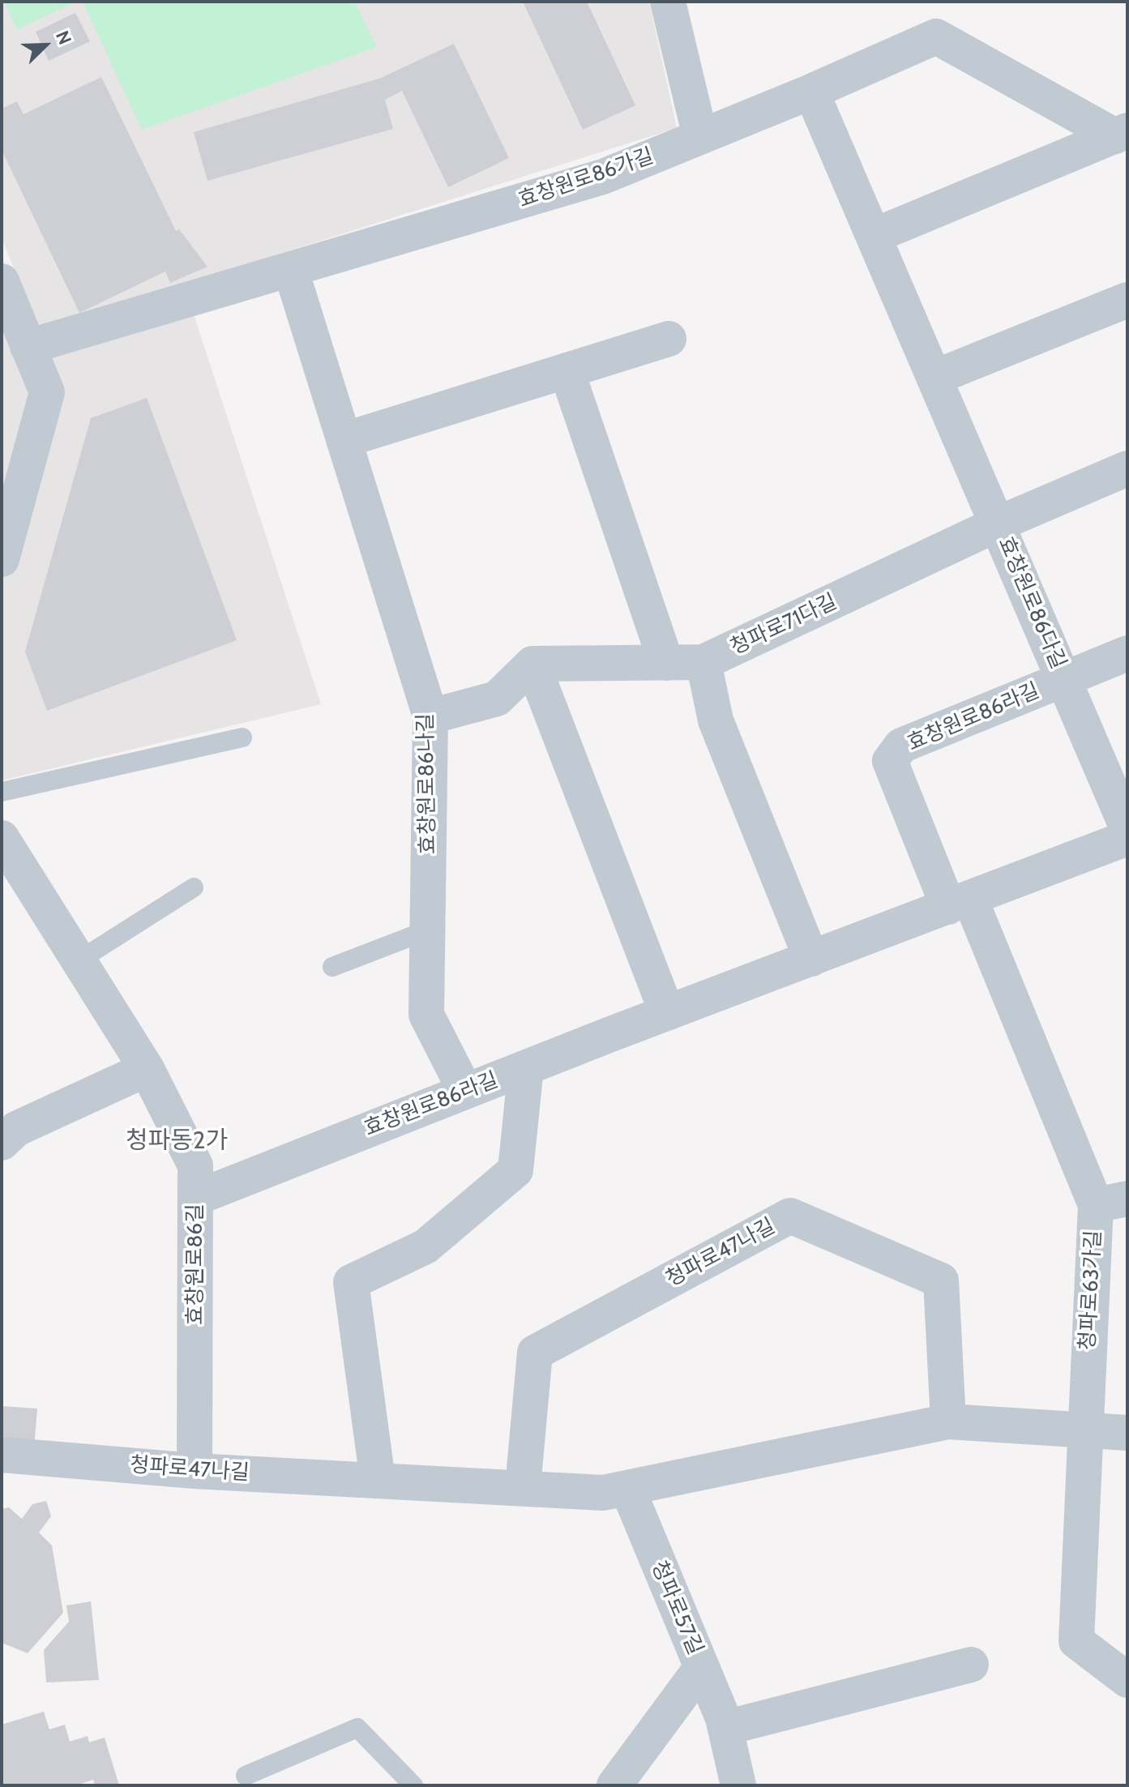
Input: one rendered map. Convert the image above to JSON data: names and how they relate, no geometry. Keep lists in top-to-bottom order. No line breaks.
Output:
{"streets":{"street":["효창원로86가길","효창원로86다길","청파로71다길","효창원로86라길","효창원로86나길","청파로47나길","효창원로86길","청파로63가길","청파로57길"]},"crossings":[["효창원로86가길","효창원로86다길"],["효창원로86가길","효창원로86나길"],["효창원로86다길","청파로71다길"],["효창원로86다길","효창원로86라길"],["효창원로86라길","효창원로86나길"],["효창원로86라길","효창원로86길"],["효창원로86라길","청파로63가길"],["청파로47나길","효창원로86길"],["청파로47나길","청파로63가길"],["청파로47나길","청파로57길"]],"districts":["청파동2가"],"north":"top right"}
